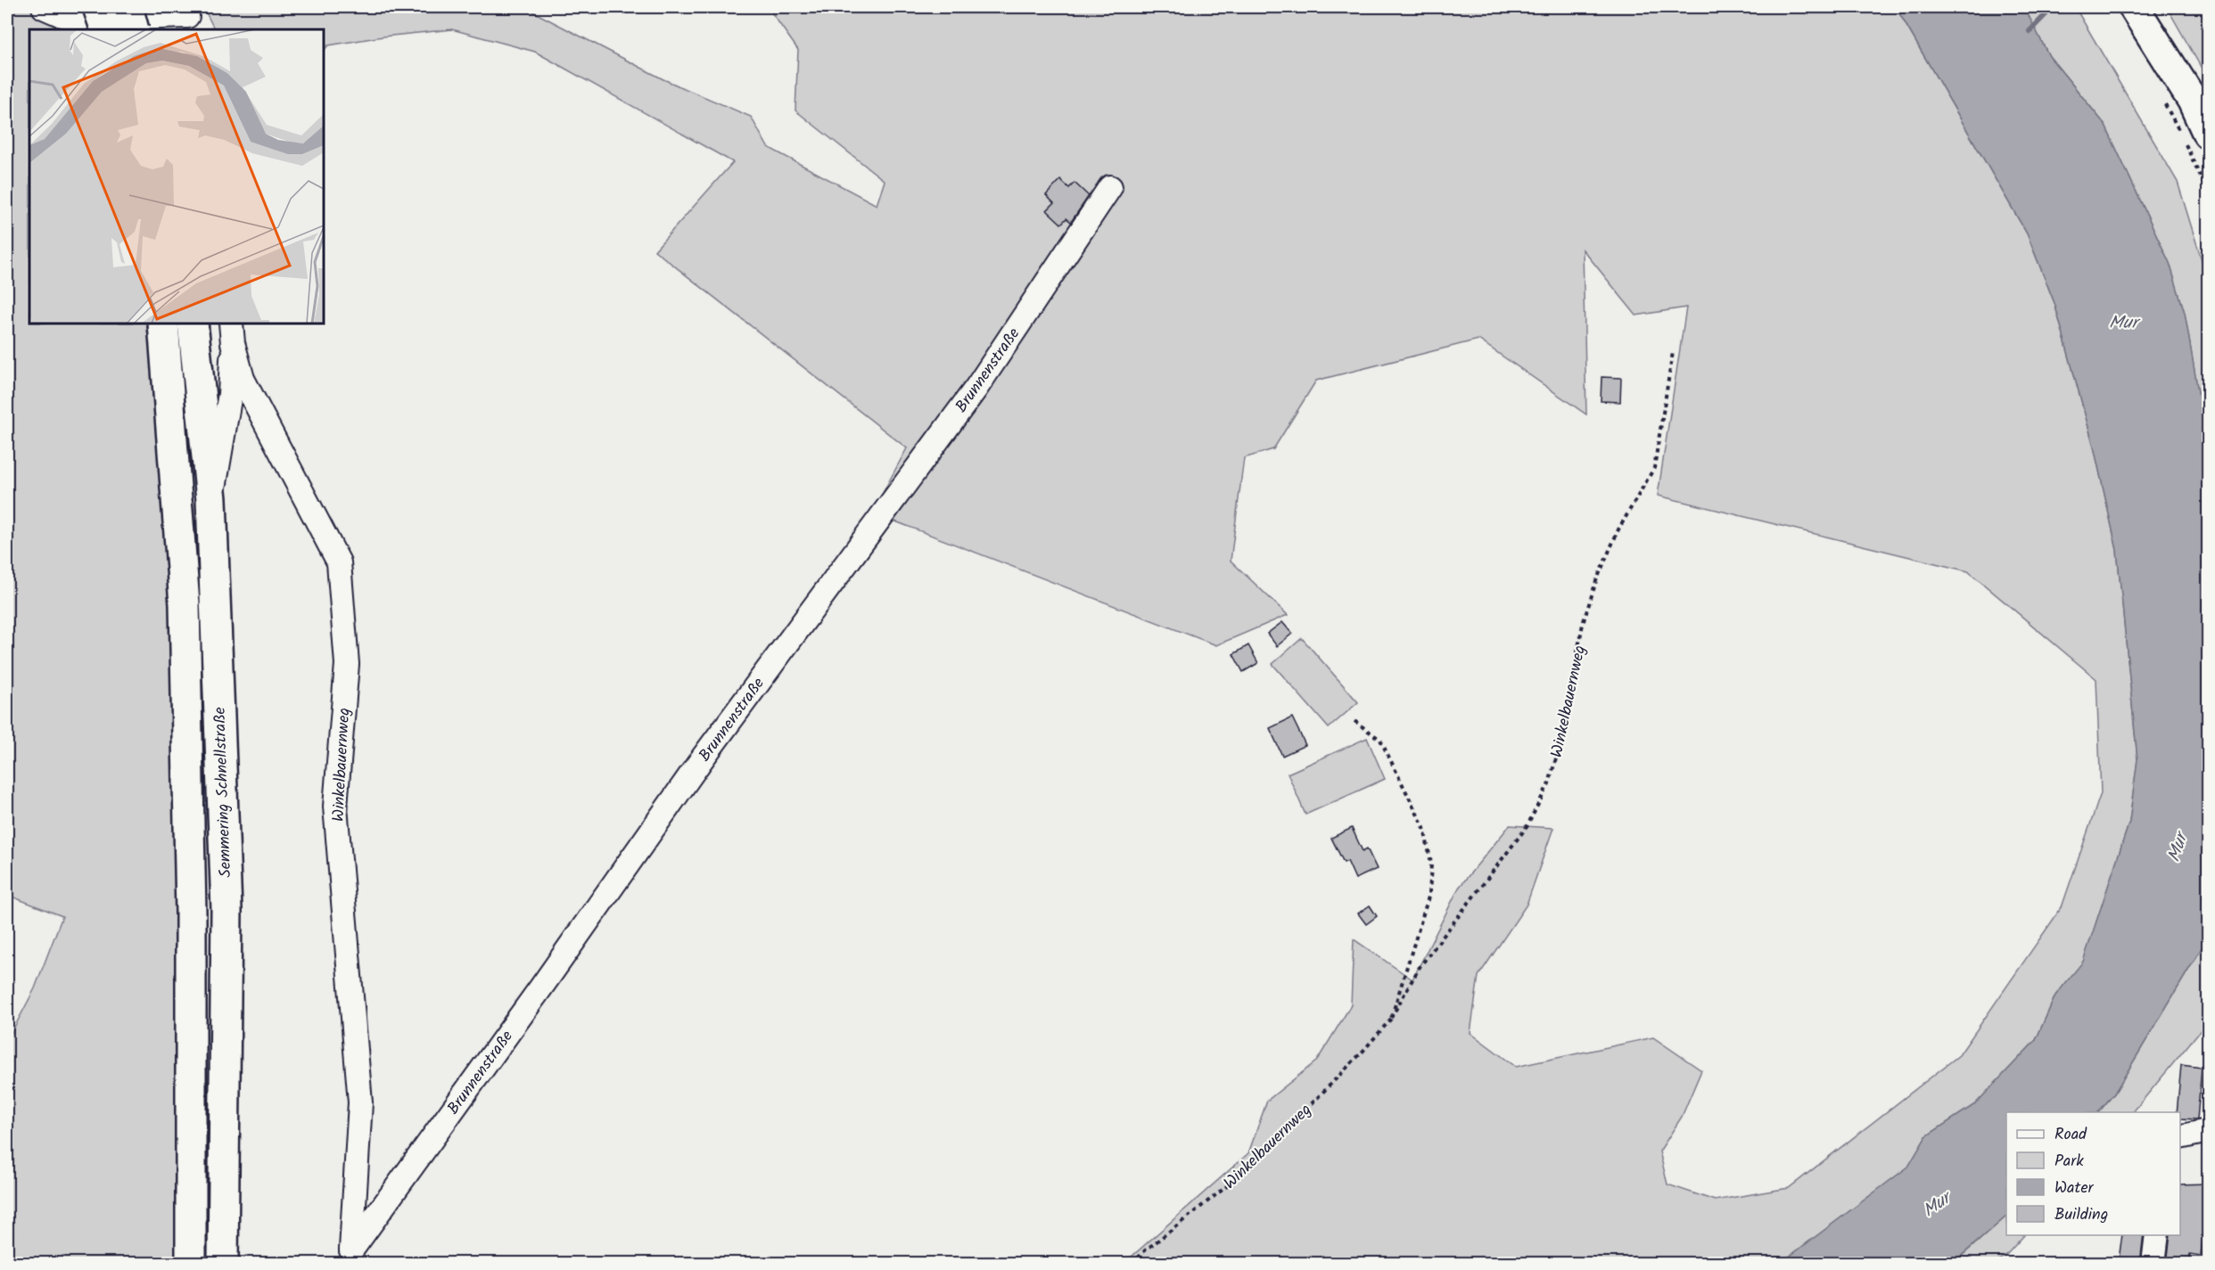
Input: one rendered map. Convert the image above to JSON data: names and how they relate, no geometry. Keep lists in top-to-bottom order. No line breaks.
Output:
{"streets":{"main road":["Semmering Schnellstraße"],"street":["Brunnenstraße","Winkelbauernweg"]},"crossings":[["Brunnenstraße","Winkelbauernweg"]],"water":["Mur"],"legend":["Road","Park","Water","Building"]}
